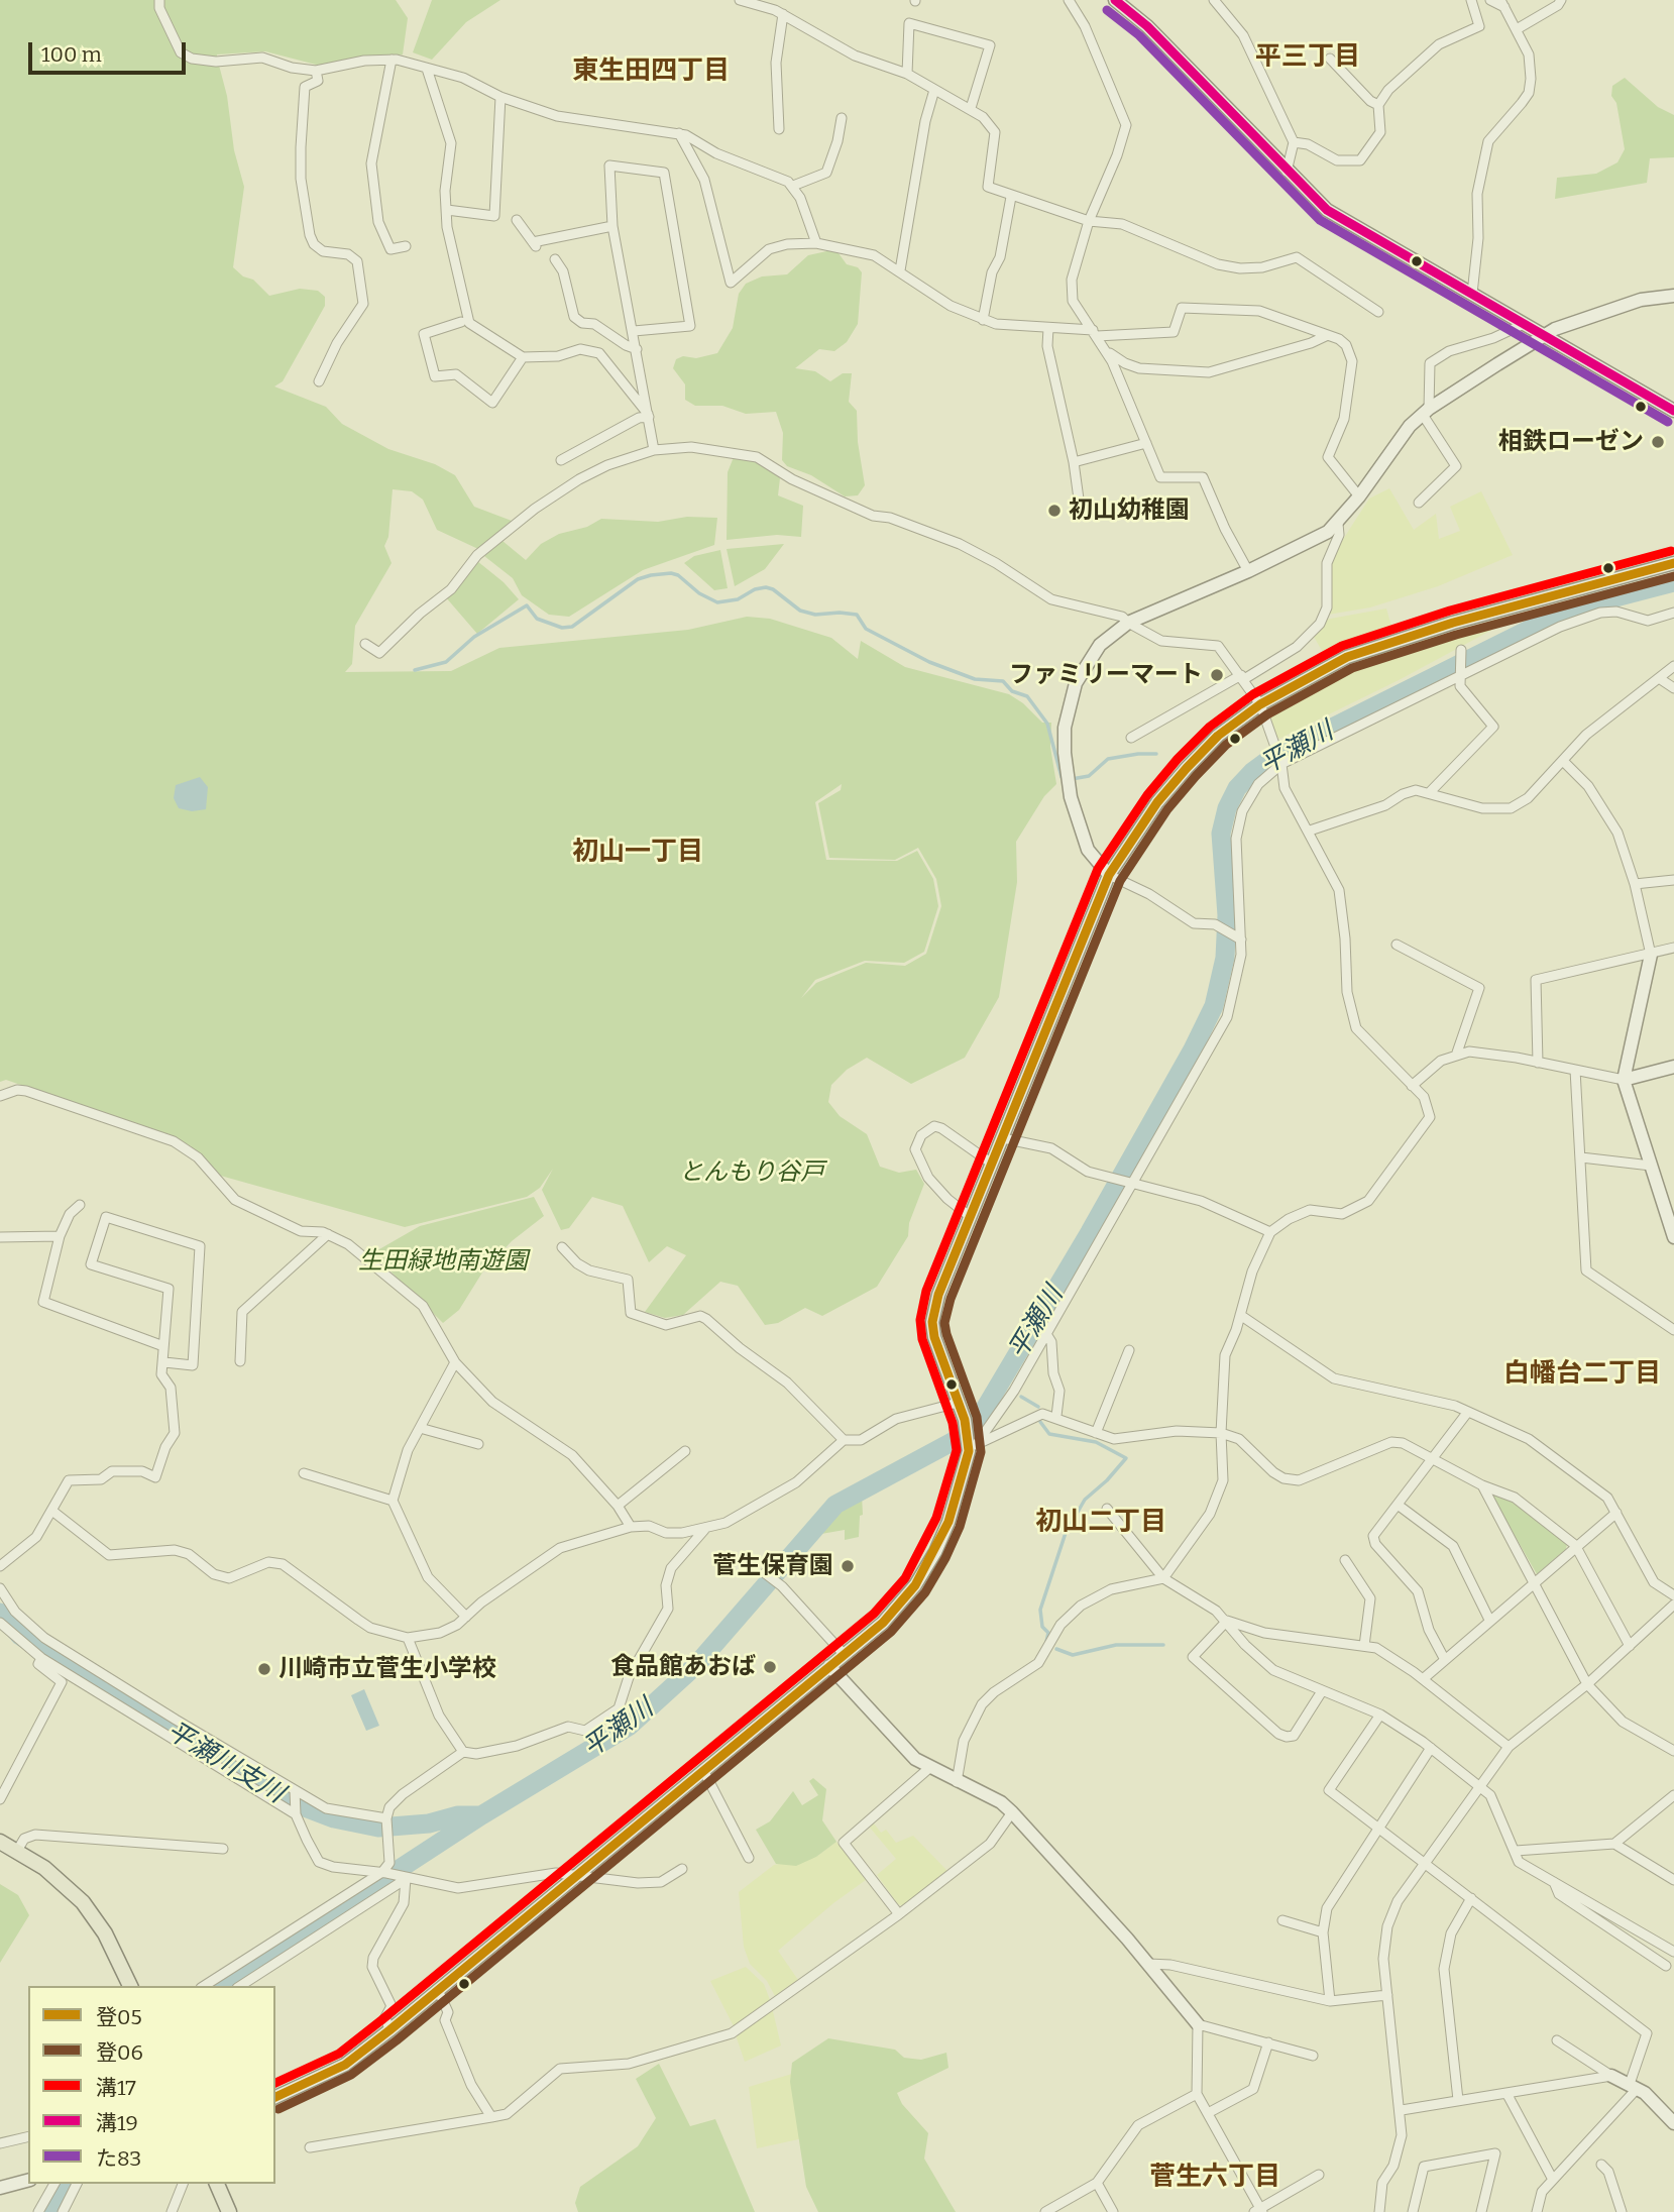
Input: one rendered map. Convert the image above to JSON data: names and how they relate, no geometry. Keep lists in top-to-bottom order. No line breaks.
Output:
{"districts":["平三丁目","東生田四丁目","初山一丁目","白幡台二丁目","初山二丁目","菅生六丁目"],"water":["平瀬川","平瀬川支川"],"parks":["とんもり谷戸","生田緑地南遊園"],"places":["相鉄ローゼン","初山幼稚園","ファミリーマート","菅生保育園","食品館あおば","川崎市立菅生小学校"],"lines":["transit line 溝19","transit line た83","transit line 溝17","transit line 登05","transit line 登06"],"legend":["登05","登06","溝17","溝19","た83"],"scale_bar":"100 m"}
